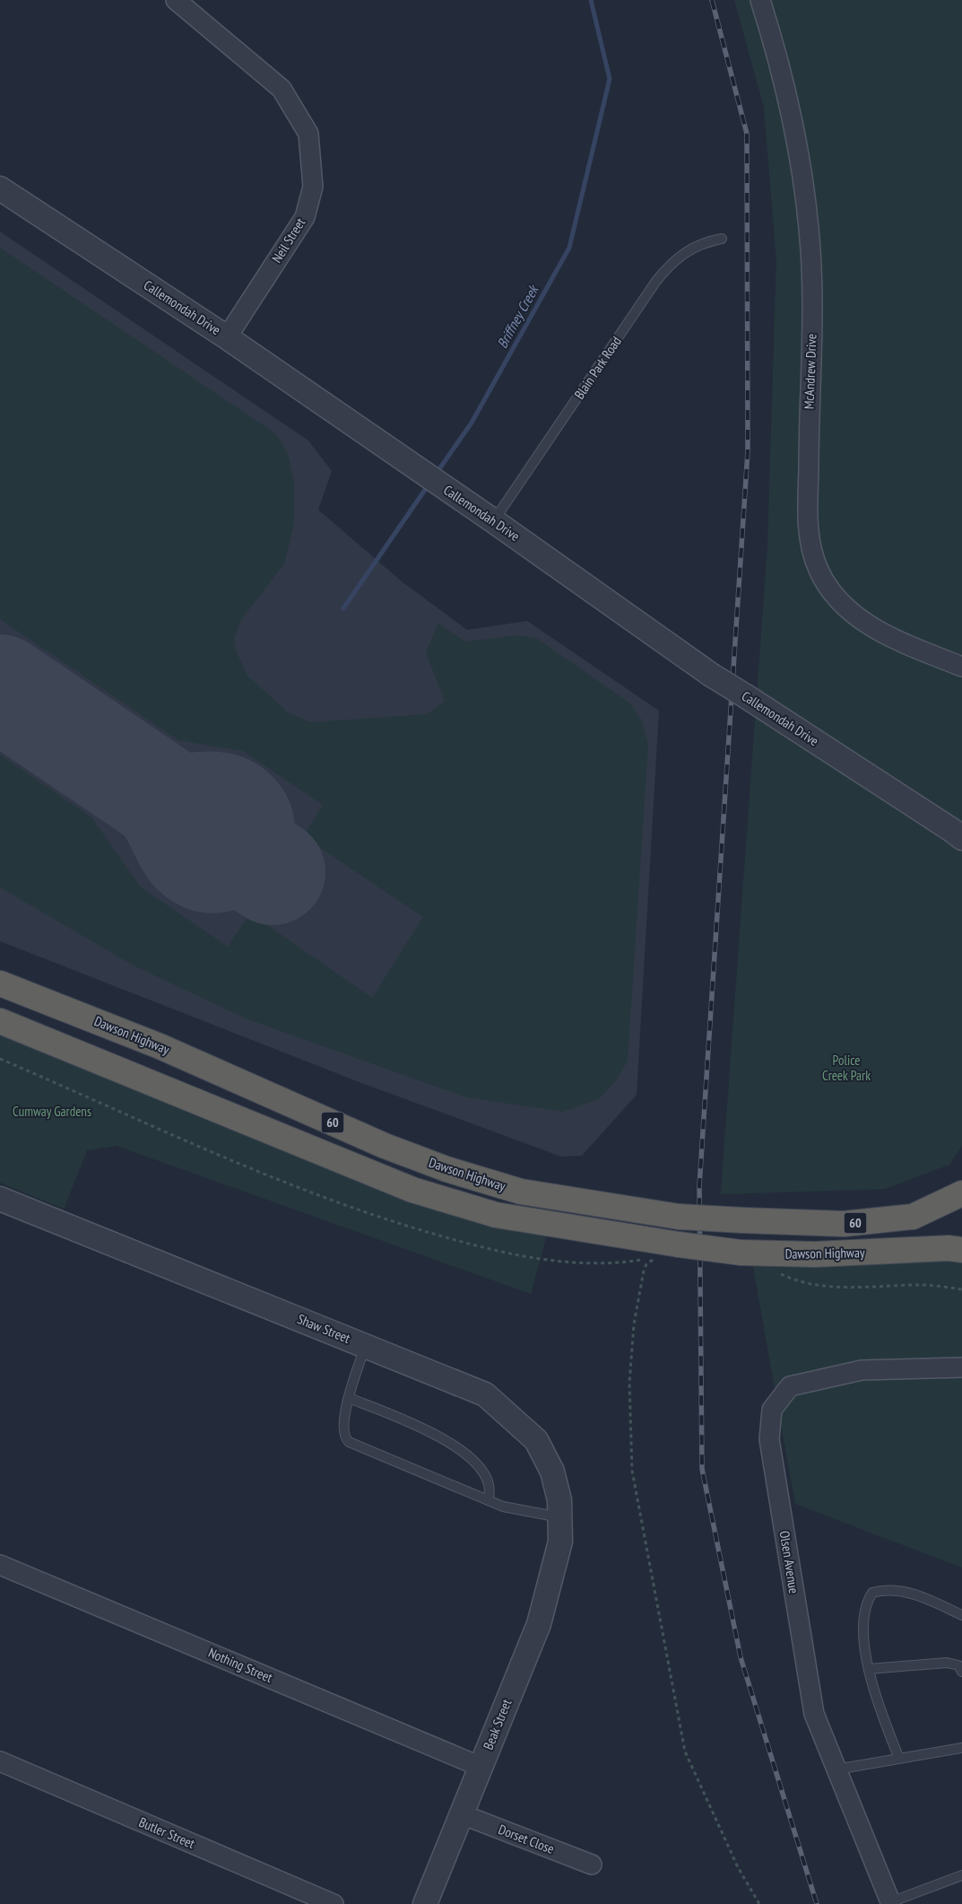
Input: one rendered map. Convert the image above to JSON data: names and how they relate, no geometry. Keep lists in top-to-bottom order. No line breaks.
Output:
{"streets":{"highway":["Dawson Highway","60"],"street":["Neil Street","Callemondah Drive","McAndrew Drive","Shaw Street","Olsen Avenue","Nothing Street","Beak Street","Butler Street","Dorset Close"],"lane":["Blain Park Road"]},"crossings":[["Neil Street","Callemondah Drive"],["Callemondah Drive","Blain Park Road"],["Shaw Street","Beak Street"],["Nothing Street","Beak Street"],["Beak Street","Dorset Close"]],"water":["Briffney Creek"],"parks":["Police Creek Park","Cumway Gardens"]}
